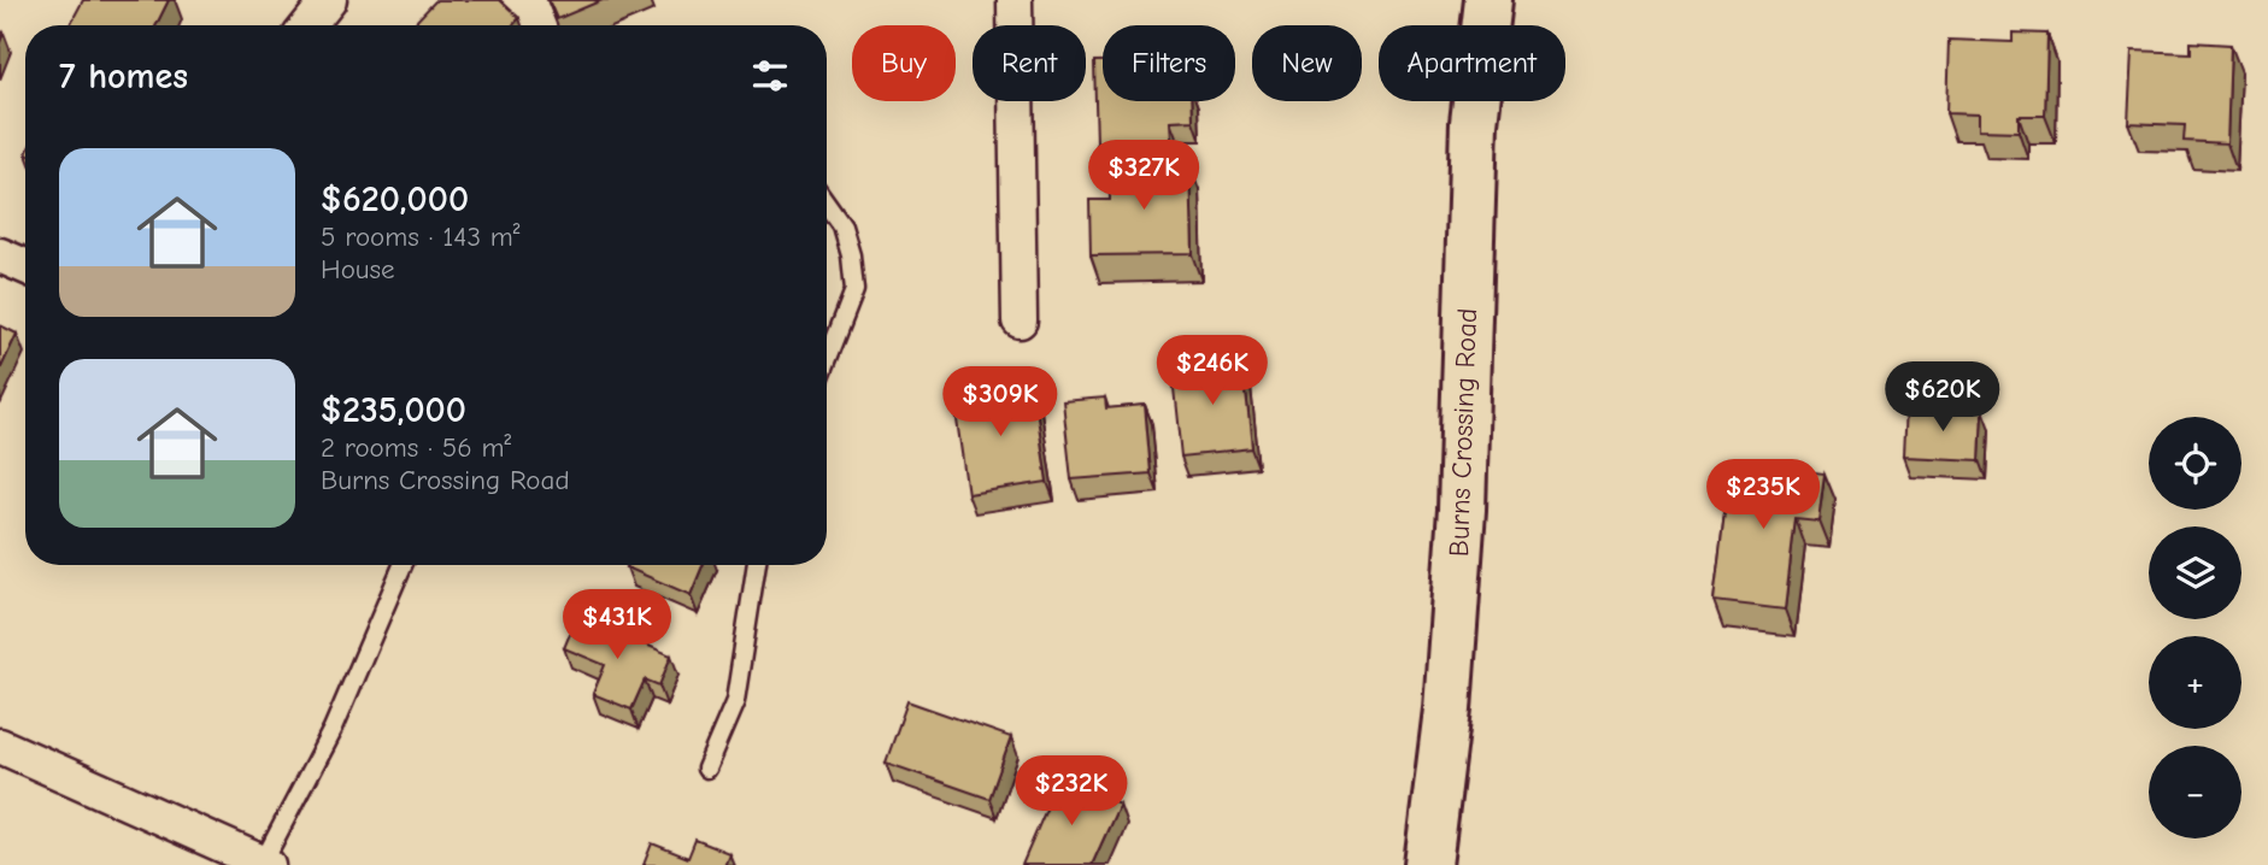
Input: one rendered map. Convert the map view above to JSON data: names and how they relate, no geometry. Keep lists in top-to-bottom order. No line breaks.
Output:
{"streets":{"street":["Burns Crossing Road"]},"page":{"chip":["Buy","Rent","Filters","New","Apartment"],"heading":"7 homes","list":[{"name":"$620,000","note":"5 rooms · 143 m² · House"},{"name":"$235,000","note":"2 rooms · 56 m² · Burns Crossing Road"}],"price":["$327K","$246K","$620K","$309K","$235K","$431K","$232K"],"map_buttons":["+","−"]}}
